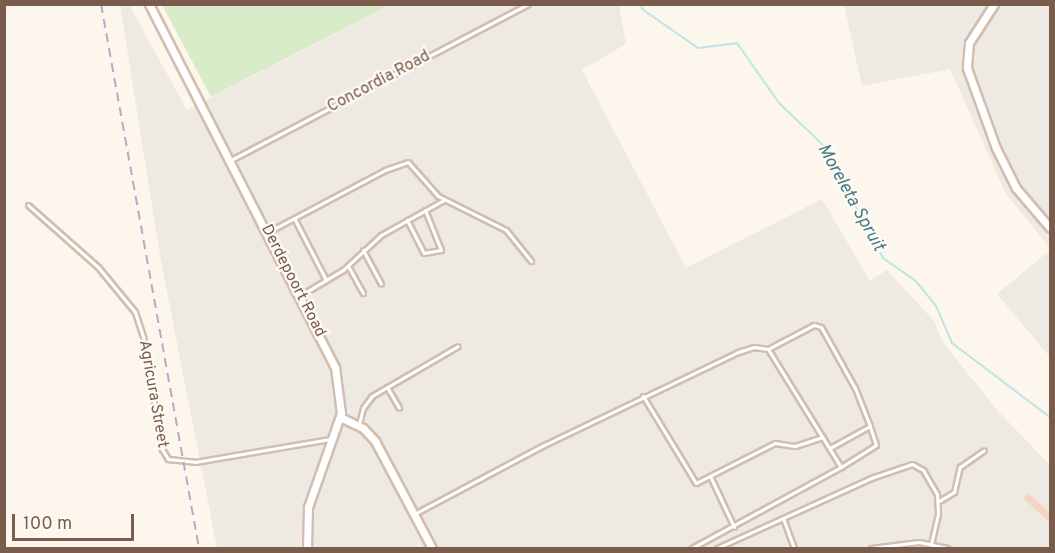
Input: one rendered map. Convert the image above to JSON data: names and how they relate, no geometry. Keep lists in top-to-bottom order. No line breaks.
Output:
{"streets":{"street":["Derdepoort Road"],"lane":["Concordia Road","Agricura Street"]},"crossings":[["Concordia Road","Derdepoort Road"],["Derdepoort Road","Agricura Street"]],"water":["Moreleta Spruit"],"scale_bar":"100 m"}
